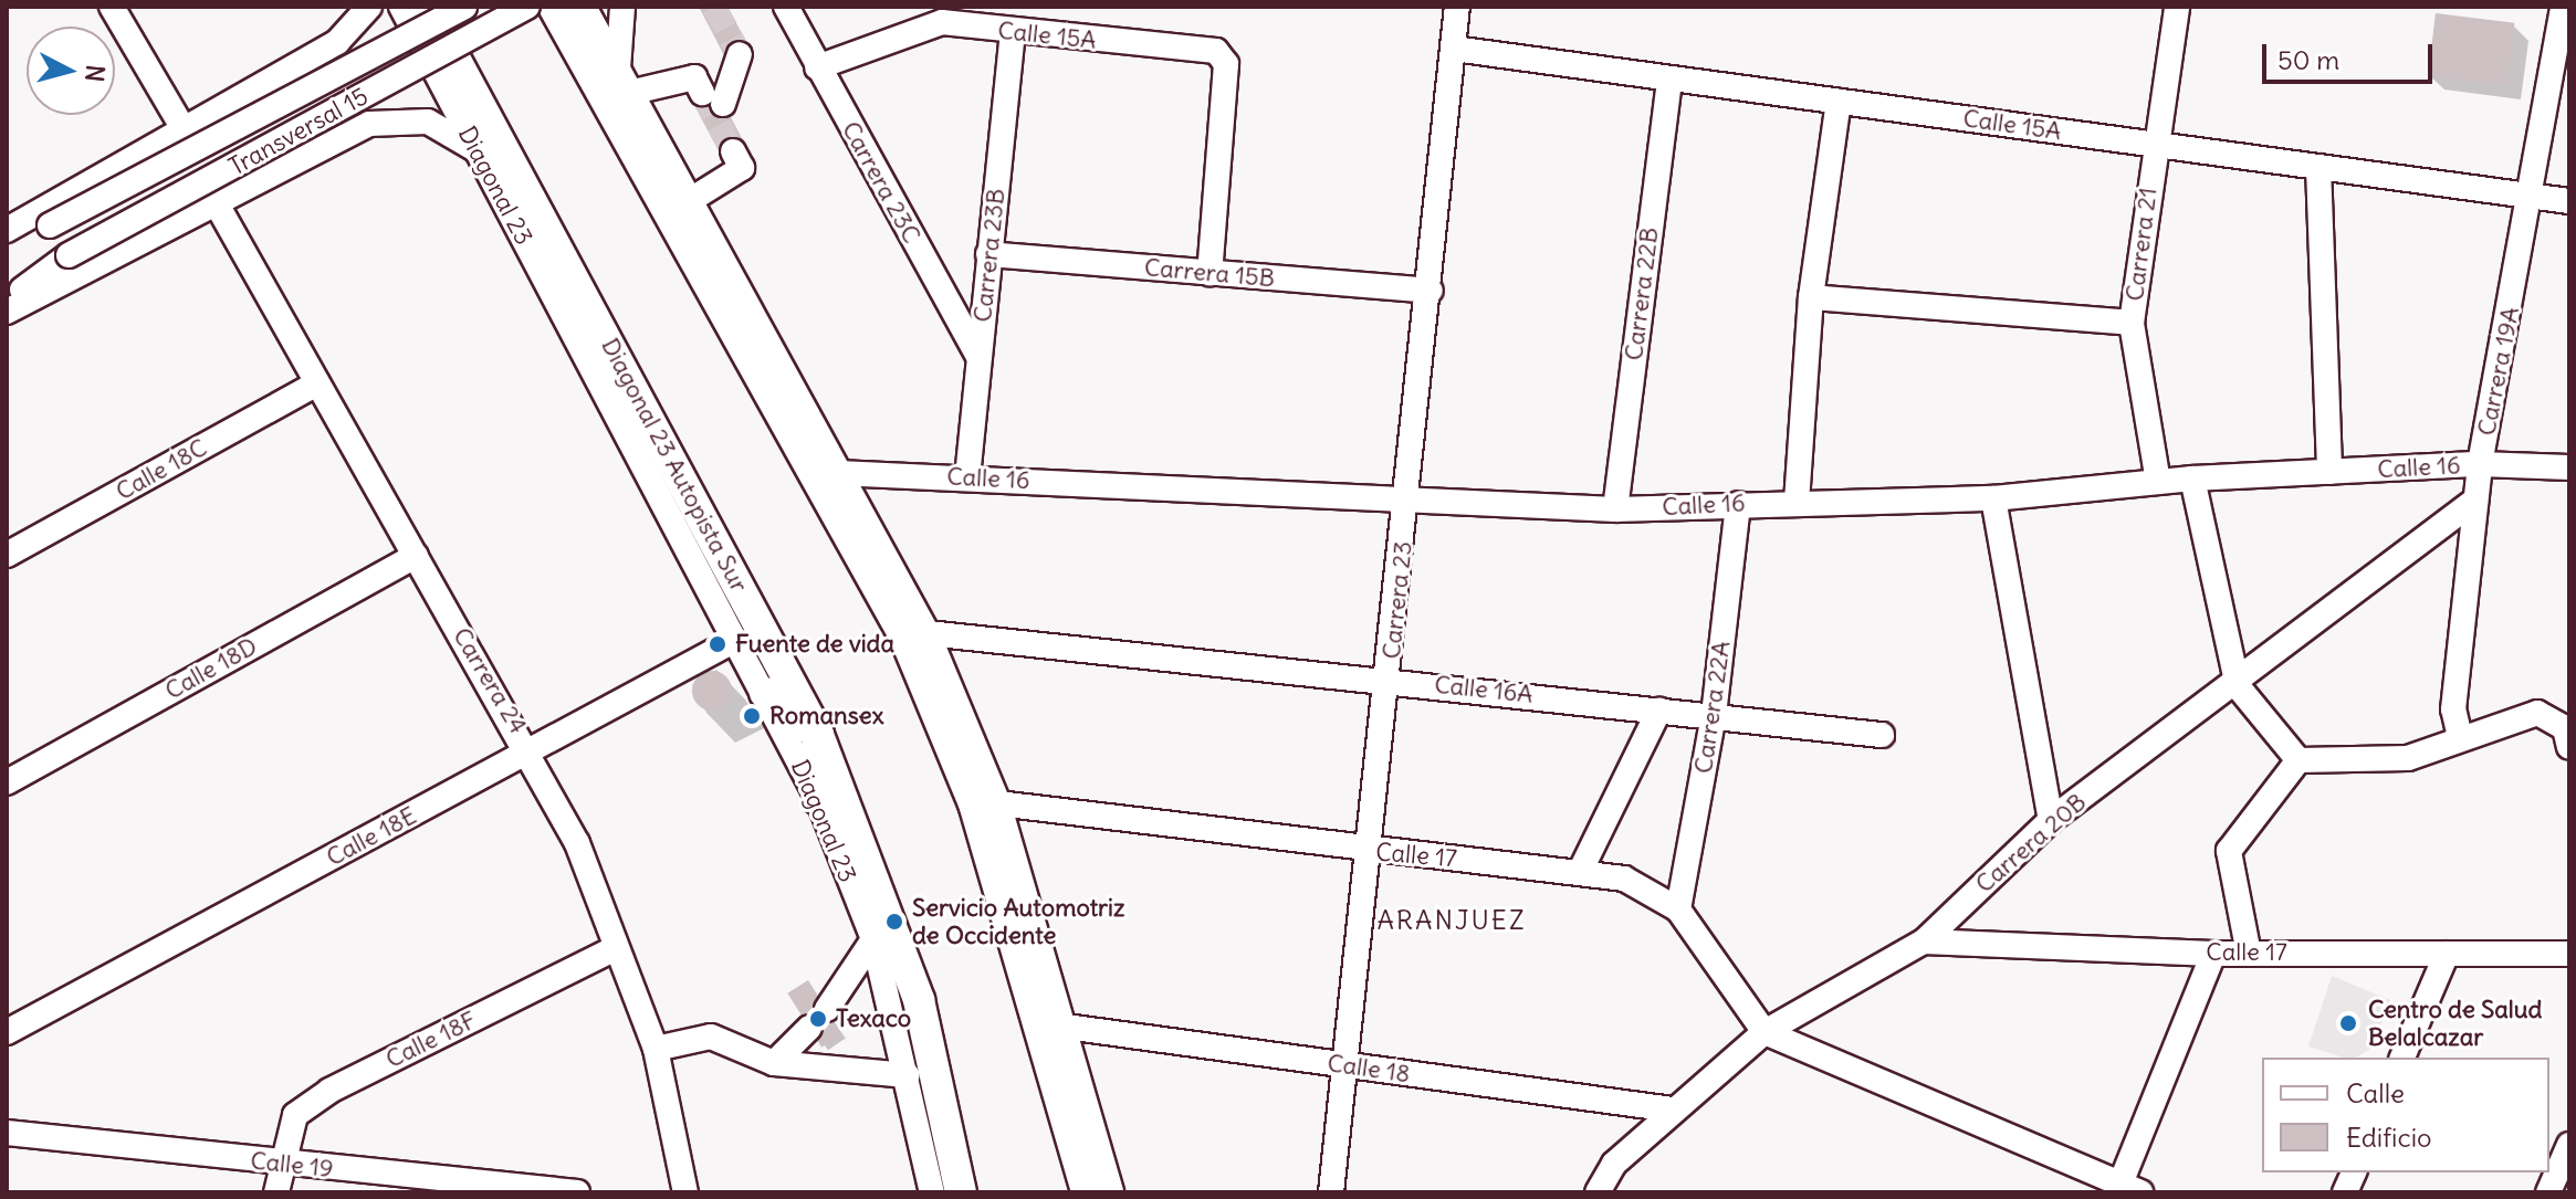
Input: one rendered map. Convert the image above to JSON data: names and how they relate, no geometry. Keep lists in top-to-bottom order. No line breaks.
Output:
{"streets":{"main road":["Diagonal 23 Autopista Sur"],"street":["Calle 15A","Transversal 15","Carrera 23C","Diagonal 23","Carrera 21","Carrera 23B","Carrera 15B","Carrera 22B","Carrera 19A","Calle 16","Calle 18C","Carrera 23","Calle 18D","Carrera 24","Calle 16A","Carrera 22A","Calle 18E","Carrera 20B","Calle 17","Calle 18F","Calle 18","Calle 19"]},"crossings":[["Calle 15A","Carrera 23C"],["Calle 15A","Carrera 21"],["Calle 15A","Carrera 23B"],["Calle 15A","Carrera 15B"],["Calle 15A","Carrera 22B"],["Calle 15A","Carrera 19A"],["Calle 15A","Carrera 23"],["Carrera 23C","Carrera 23B"],["Diagonal 23","Calle 18E"],["Carrera 21","Calle 16"],["Carrera 23B","Carrera 15B"],["Carrera 23B","Calle 16"],["Carrera 15B","Carrera 23"],["Carrera 22B","Calle 16"],["Carrera 19A","Calle 16"],["Carrera 19A","Carrera 20B"],["Calle 16","Carrera 23"],["Calle 16","Carrera 22A"],["Calle 18C","Carrera 24"],["Carrera 23","Calle 16A"],["Carrera 23","Calle 17"],["Carrera 23","Calle 18"],["Calle 18D","Carrera 24"],["Carrera 24","Calle 18E"],["Carrera 24","Calle 18F"],["Calle 16A","Carrera 22A"],["Carrera 22A","Calle 17"],["Carrera 20B","Calle 17"],["Carrera 20B","Calle 18"],["Calle 18F","Calle 19"]],"districts":["ARANJUEZ"],"places":["Fuente de vida","Romansex","Servicio Automotriz de Occidente","Texaco","Centro de Salud Belalcazar"],"legend":["Calle","Edificio"],"scale_bar":"50 m","north":"right"}
